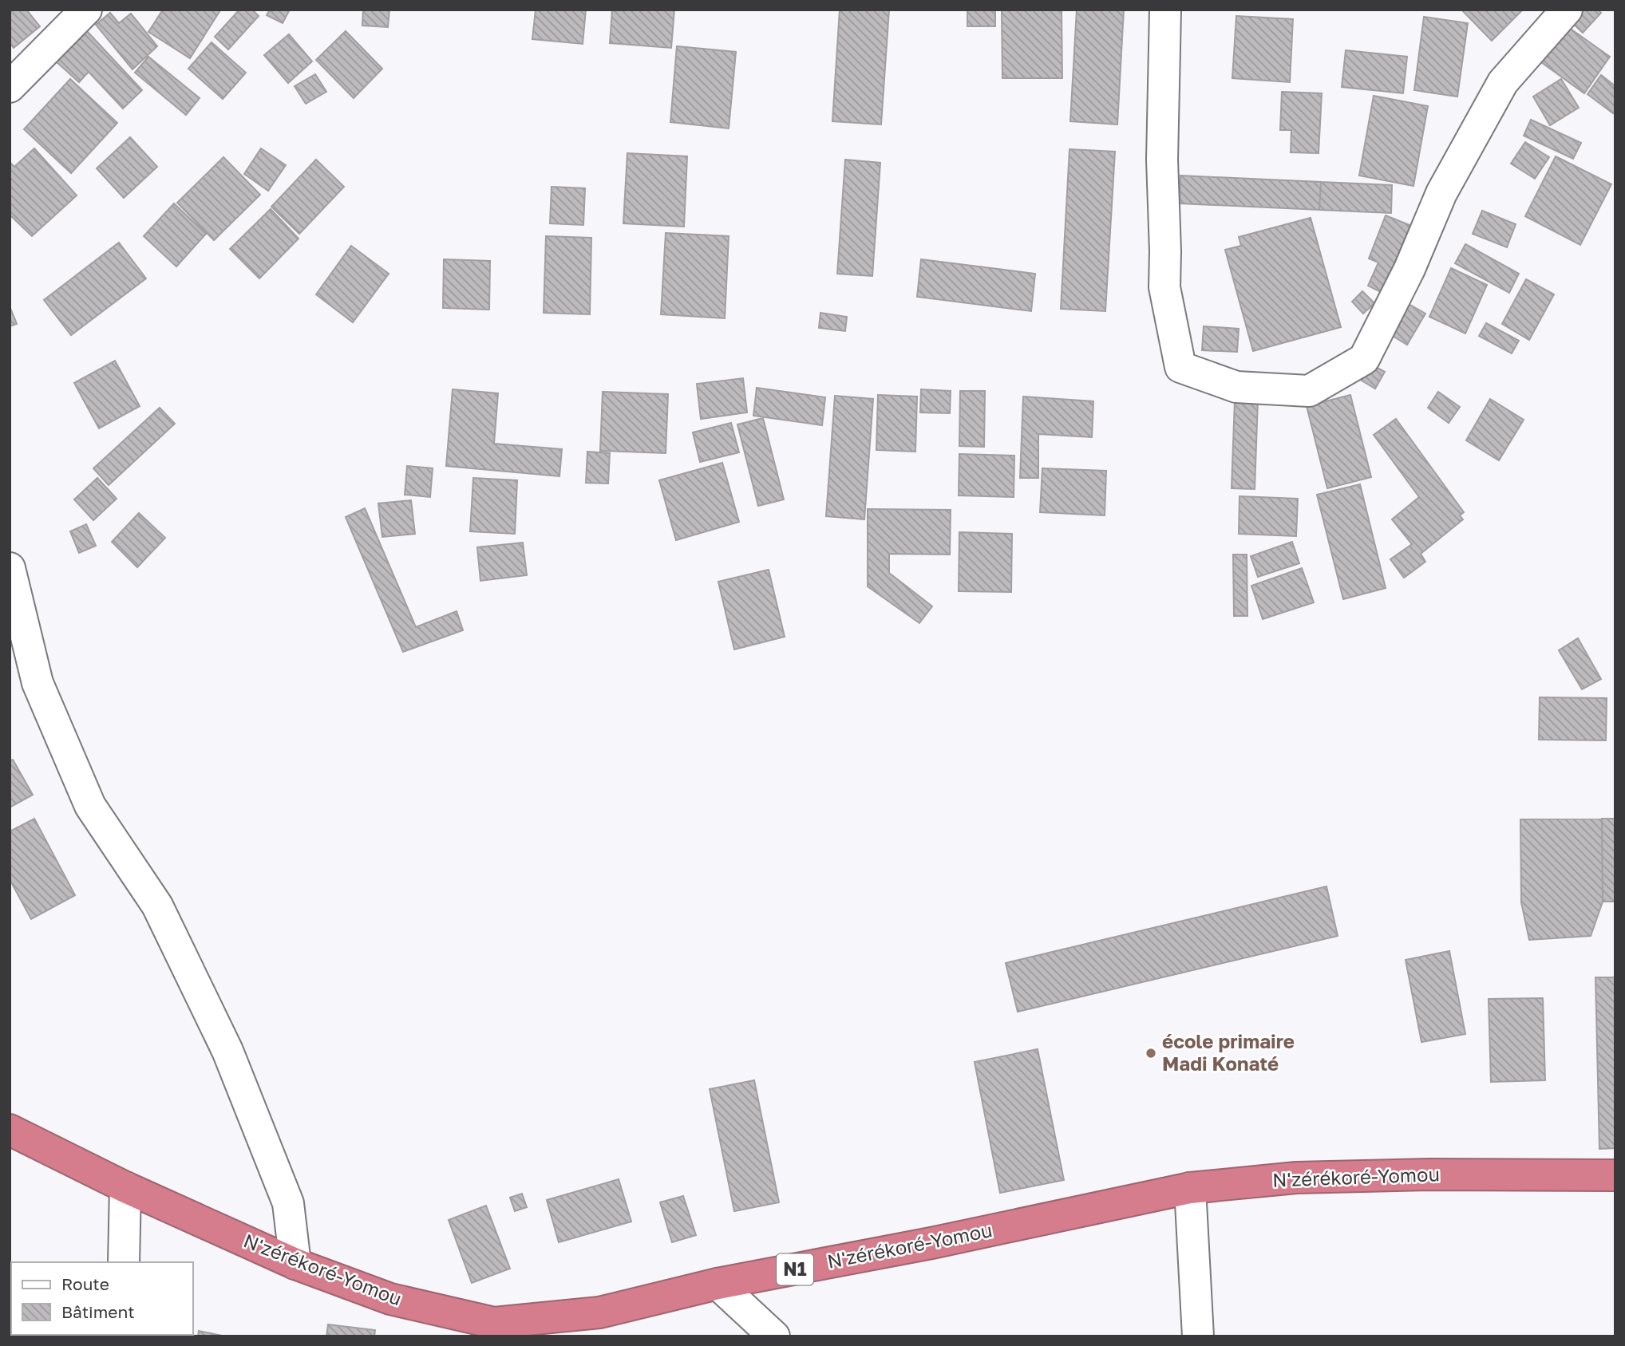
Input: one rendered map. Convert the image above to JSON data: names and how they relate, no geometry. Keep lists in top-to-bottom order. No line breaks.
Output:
{"streets":{"highway":["N'zérékoré-Yomou","N1"]},"places":["école primaire Madi Konaté"],"legend":["Route","Bâtiment"]}
